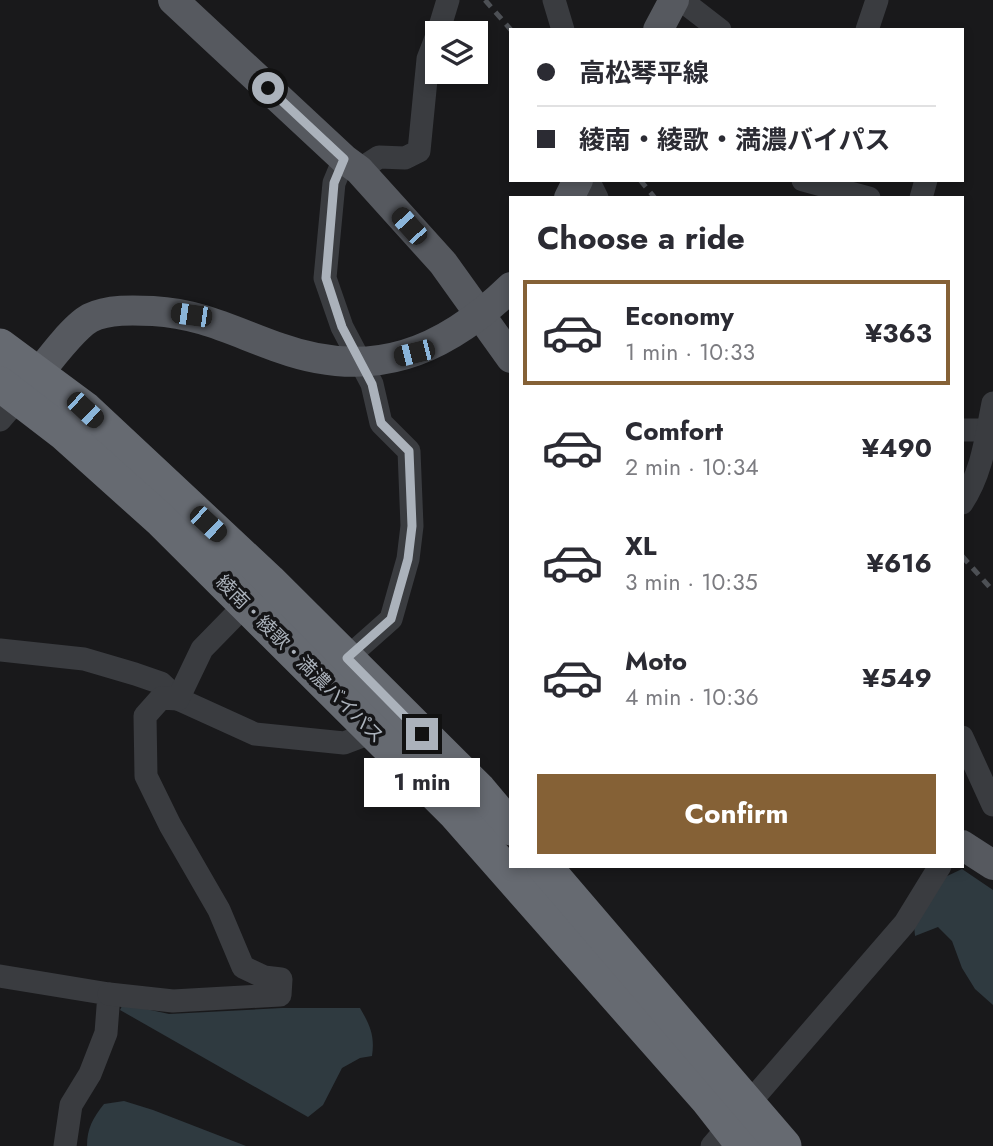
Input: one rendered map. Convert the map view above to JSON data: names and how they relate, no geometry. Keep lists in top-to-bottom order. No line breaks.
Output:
{"streets":{"highway":["綾南・綾歌・満濃バイパス"]},"page":{"banner":["高松琴平線","綾南・綾歌・満濃バイパス"],"heading":"Choose a ride","list":[{"name":"Economy","note":"1 min · 10:33","value":"¥363"},{"name":"Comfort","note":"2 min · 10:34","value":"¥490"},{"name":"XL","note":"3 min · 10:35","value":"¥616"},{"name":"Moto","note":"4 min · 10:36","value":"¥549"}],"bubble":"1 min","buttons":"Confirm"}}
